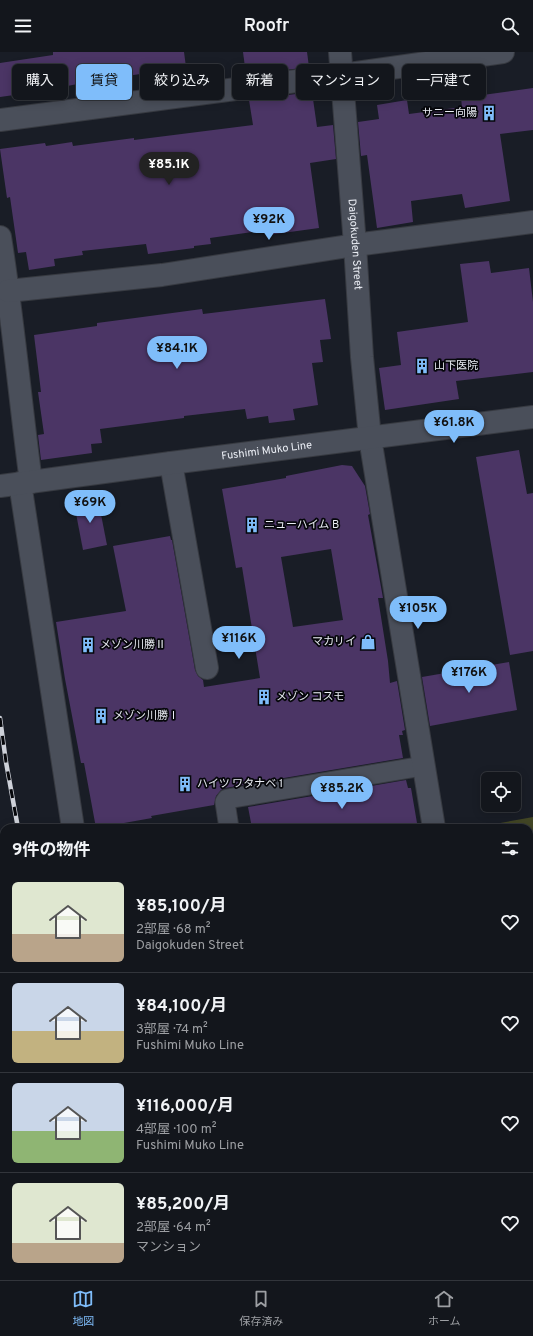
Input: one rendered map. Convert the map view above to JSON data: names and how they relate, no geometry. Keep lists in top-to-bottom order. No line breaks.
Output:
{"streets":{"street":["Daigokuden Street","Fushimi Muko Line"]},"crossings":[["Daigokuden Street","Fushimi Muko Line"]],"places":{"building":["サニー向陽","山下医院","ニューハイム B","メゾン川勝Ⅱ","メゾン コスモ","メゾン川勝Ⅰ","ハイツ ワタナベ 1"],"shop":["マカリイ"]},"page":{"header":"Roofr","chip":["購入","賃貸","絞り込み","新着","マンション","一戸建て"],"price":["¥85.1K","¥92K","¥84.1K","¥61.8K","¥69K","¥105K","¥116K","¥176K","¥85.2K"],"heading":"9件の物件","list":[{"name":"¥85,100/月","note":"2部屋 · 68 m² · Daigokuden Street"},{"name":"¥84,100/月","note":"3部屋 · 74 m² · Fushimi Muko Line"},{"name":"¥116,000/月","note":"4部屋 · 100 m² · Fushimi Muko Line"},{"name":"¥85,200/月","note":"2部屋 · 64 m² · マンション"}],"tabs":["地図","保存済み","ホーム"]}}
